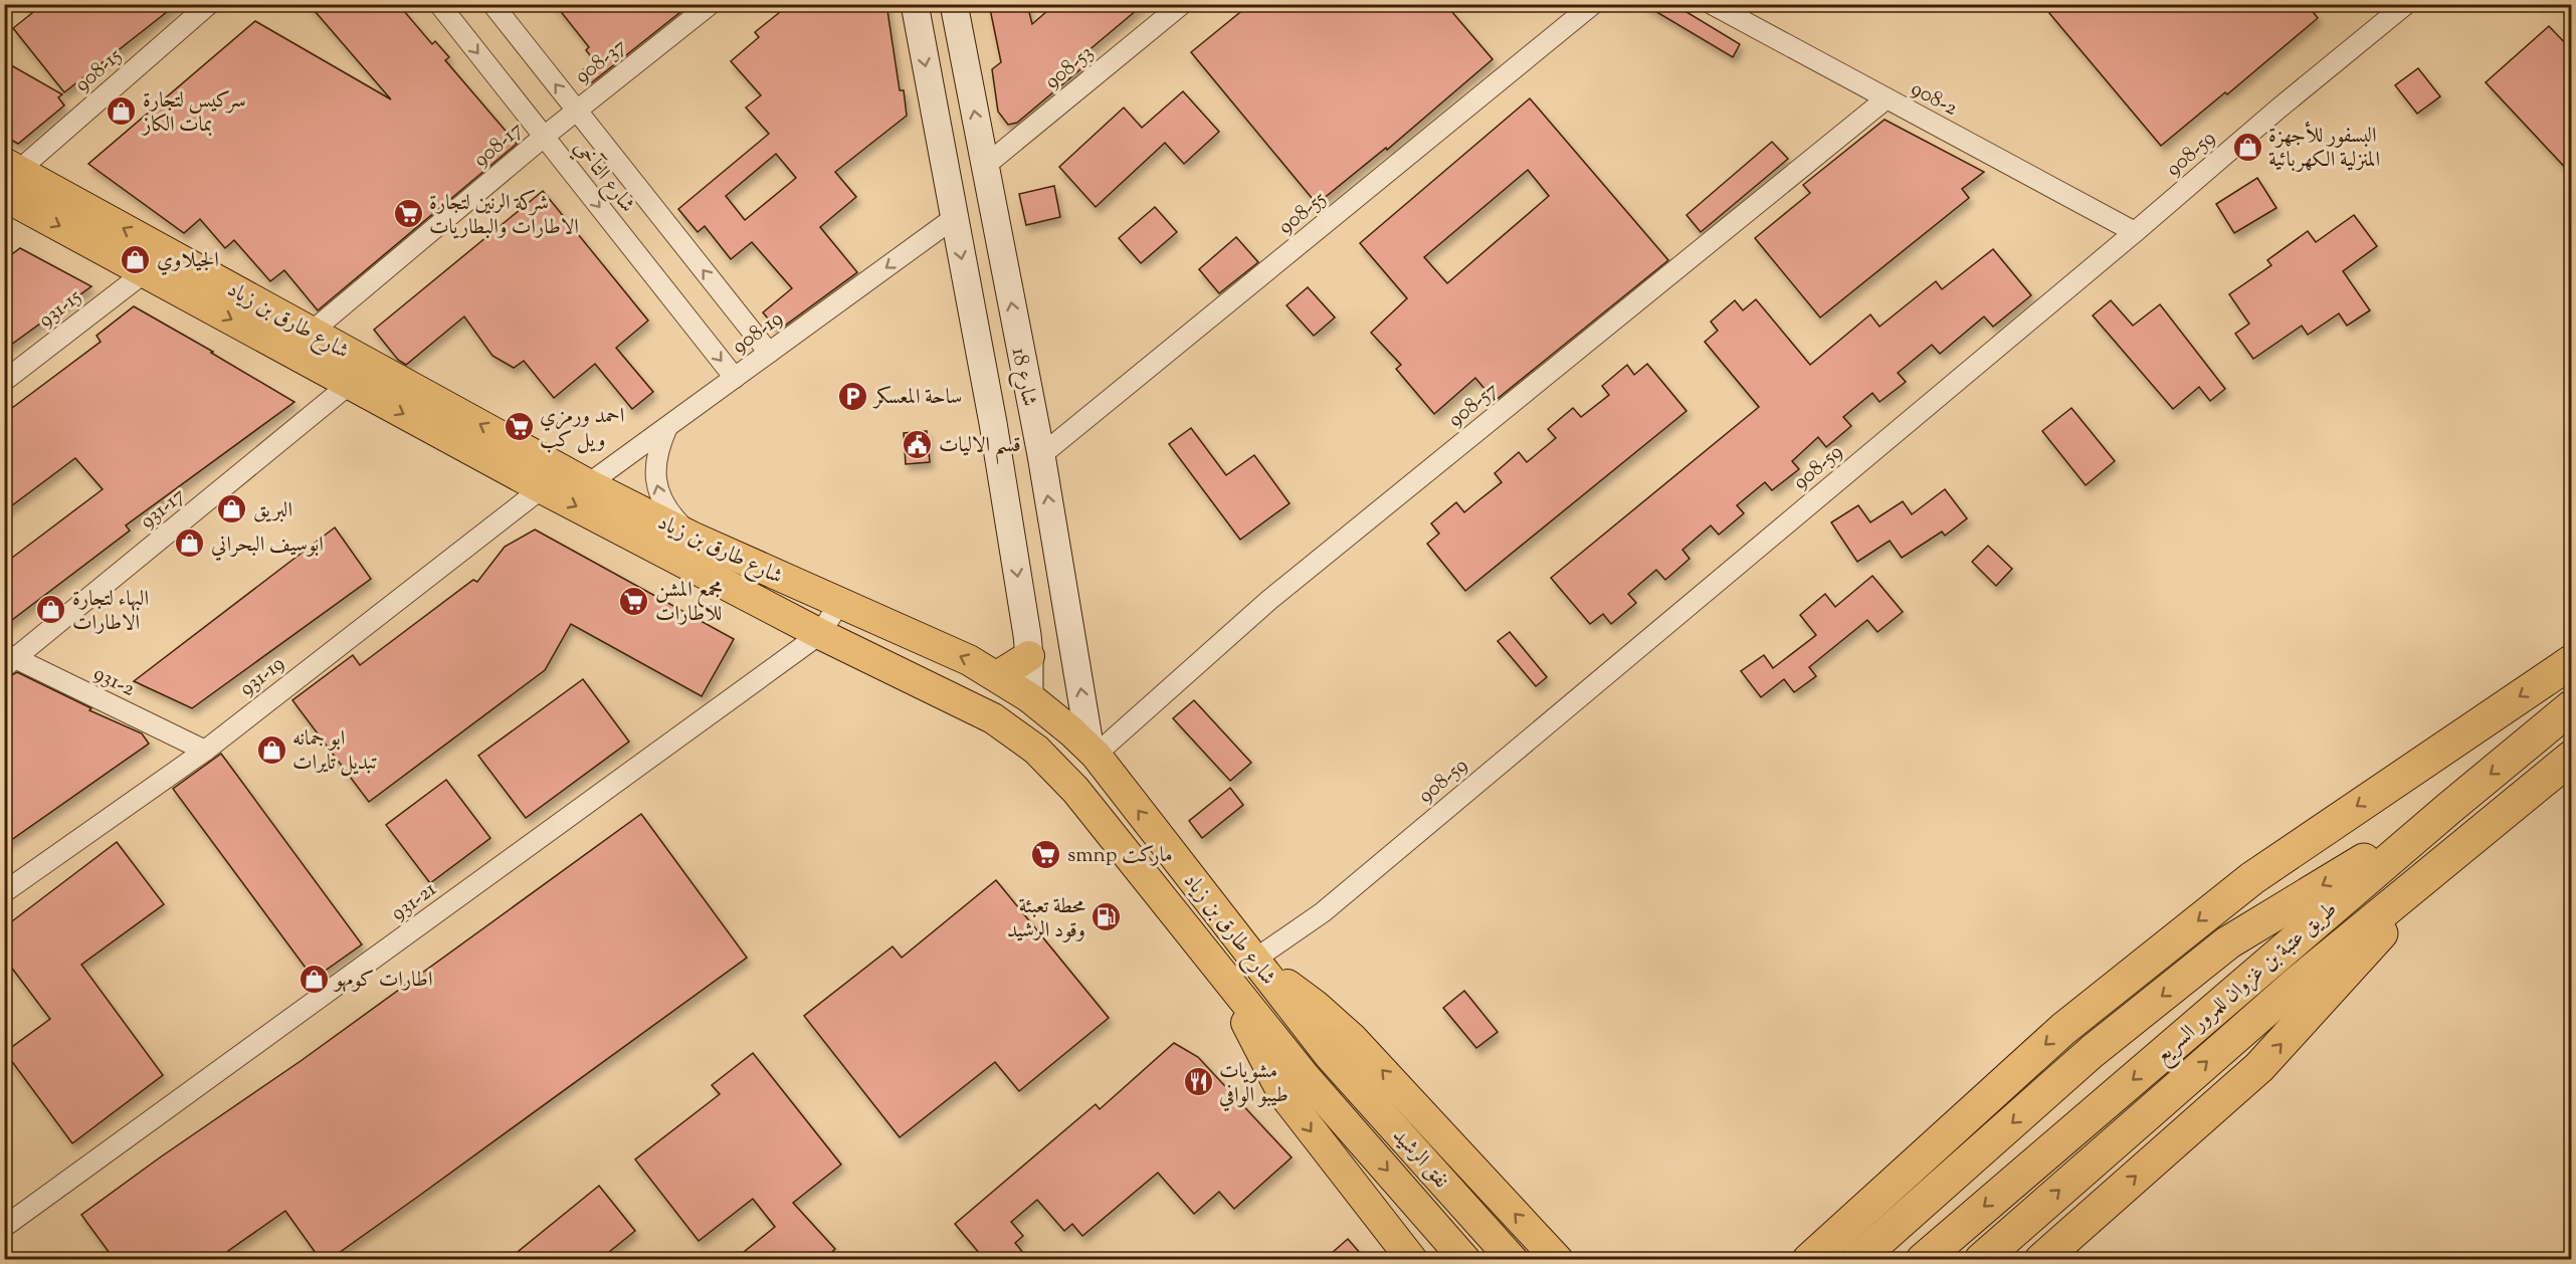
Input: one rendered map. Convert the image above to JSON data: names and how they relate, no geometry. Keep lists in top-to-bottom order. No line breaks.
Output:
{"streets":{"highway":["طريق عتبة بن غزوان للمرور السريع"],"main road":["شارع طارق بن زياد","نفق الرشيد"],"street":["908-37","908-53","908-15","908-2","908-17","908-59","شارع التآخي","908-55","931-15","908-19","شارع 18","908-57","931-17","931-19","931-2","931-21"]},"crossings":[["908-37","908-17"],["908-37","شارع التآخي"],["908-53","شارع 18"],["908-15","شارع طارق بن زياد"],["908-2","908-59"],["908-2","908-57"],["908-17","شارع التآخي"],["908-17","شارع طارق بن زياد"],["908-59","شارع طارق بن زياد"],["شارع التآخي","908-19"],["908-55","شارع 18"],["931-15","شارع طارق بن زياد"],["شارع طارق بن زياد","908-19"],["شارع طارق بن زياد","شارع 18"],["شارع طارق بن زياد","908-57"],["شارع طارق بن زياد","931-17"],["شارع طارق بن زياد","931-19"],["شارع طارق بن زياد","931-21"],["شارع طارق بن زياد","نفق الرشيد"],["908-19","شارع 18"],["شارع 18","908-57"],["931-17","931-2"],["931-19","931-2"]],"one_way":["908-19"],"places":{"shop":["سركيس لتجارة بمات الكاز","البسفور للأجهزة المنزلية الكهربائية","الجيلاوي","البريق","ابوسيف البحراني","البهاء لتجارة الاطارات","ابو جمانه تبديل تايرات","اطارات كومهو"],"supermarket":["شركة الرنين لتجارة الاطارات والبطاريات","احمد ورمزي ويل كب","مجمع المشن للاطارات","smnp ماركت"],"parking":["ساحة المعسكر"],"public building":["قسم الاليات"],"fuel station":["محطة تعبئة وقود الرشيد"],"restaurant":["مشويات طيبو الوافي"]}}
